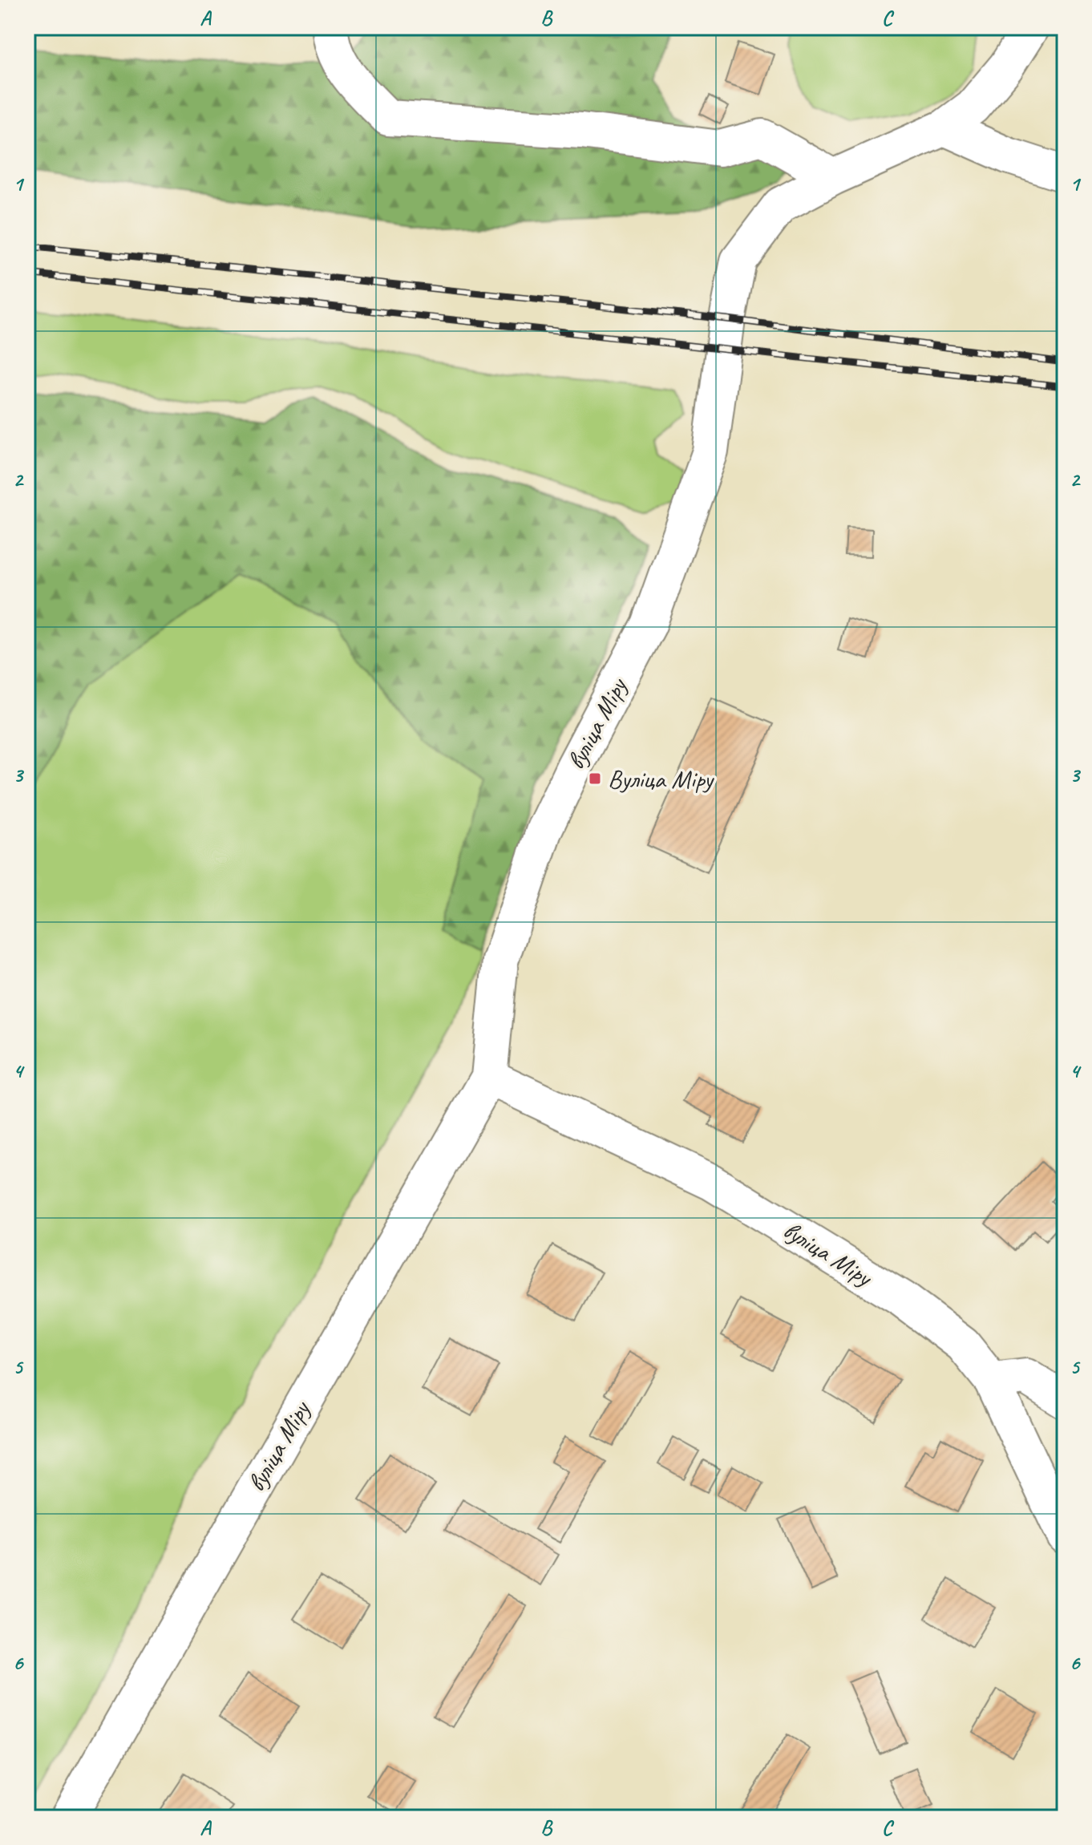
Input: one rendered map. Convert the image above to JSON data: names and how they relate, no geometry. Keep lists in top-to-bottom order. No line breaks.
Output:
{"streets":{"street":["вуліца Міру"]},"places":{"transit":["Вуліца Міру"]},"grid":{"columns":["A","B","C"],"rows":["1","2","3","4","5","6"]}}
